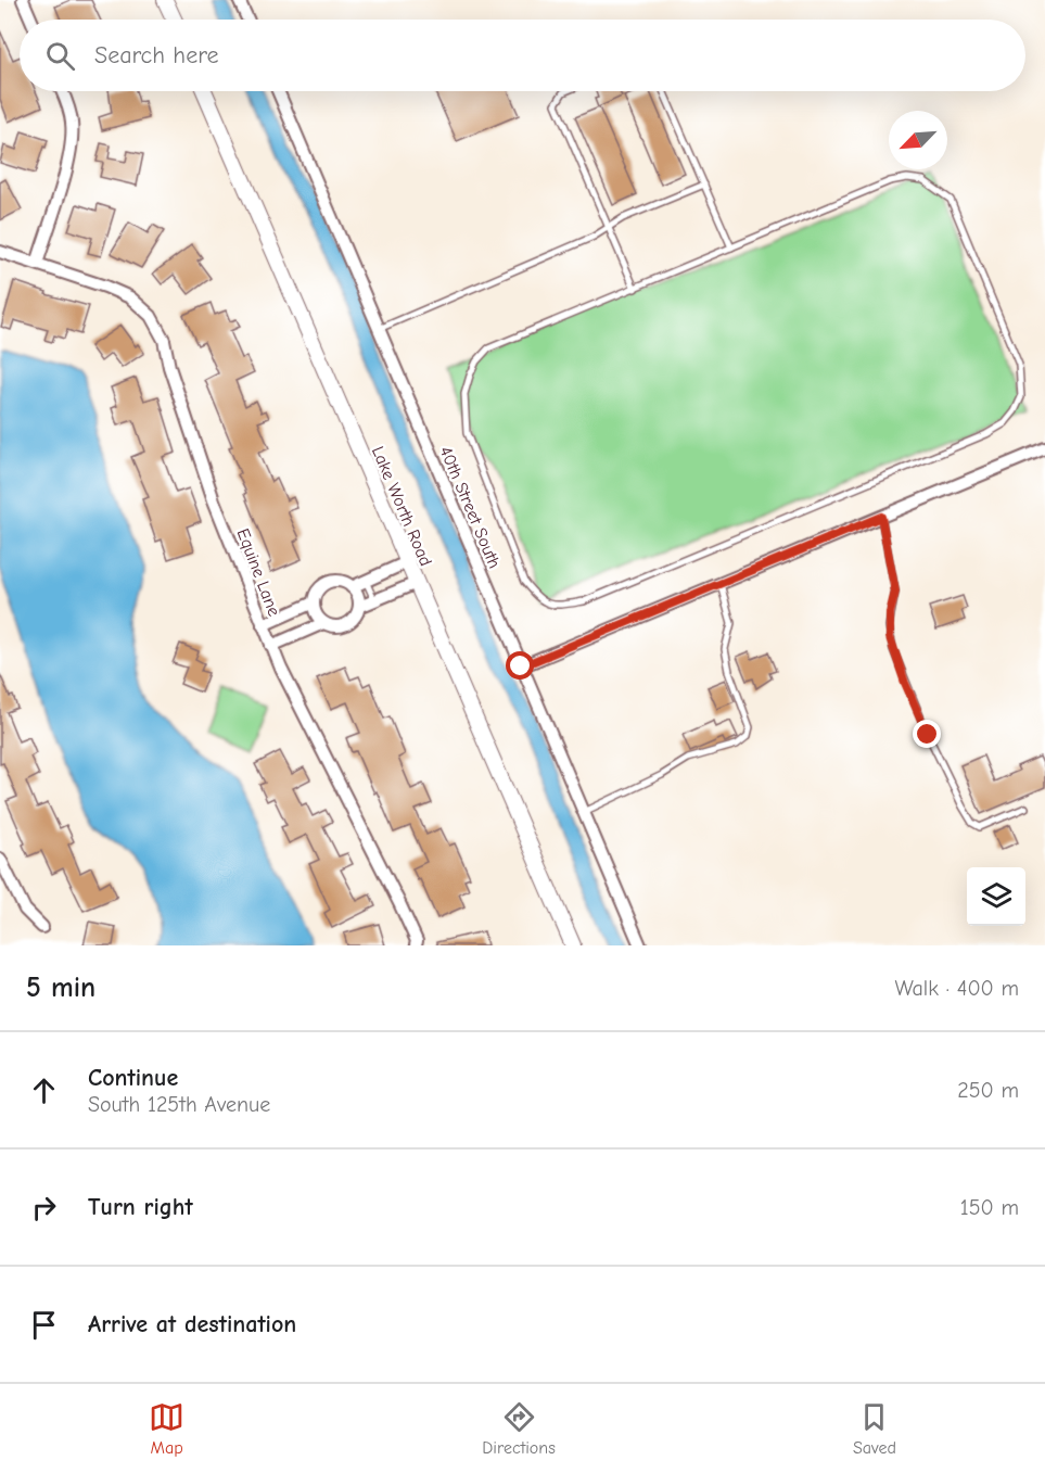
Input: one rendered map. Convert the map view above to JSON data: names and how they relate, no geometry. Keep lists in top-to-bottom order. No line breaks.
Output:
{"streets":{"street":["Lake Worth Road","40th Street South","Equine Lane"]},"north":"bottom left","page":{"search":"Search here","heading":["5 min","Walk · 400 m"],"list":[["Continue","South 125th Avenue","250 m"],["Turn right","150 m"],"Arrive at destination"],"nav":["Map","Directions","Saved"]}}
